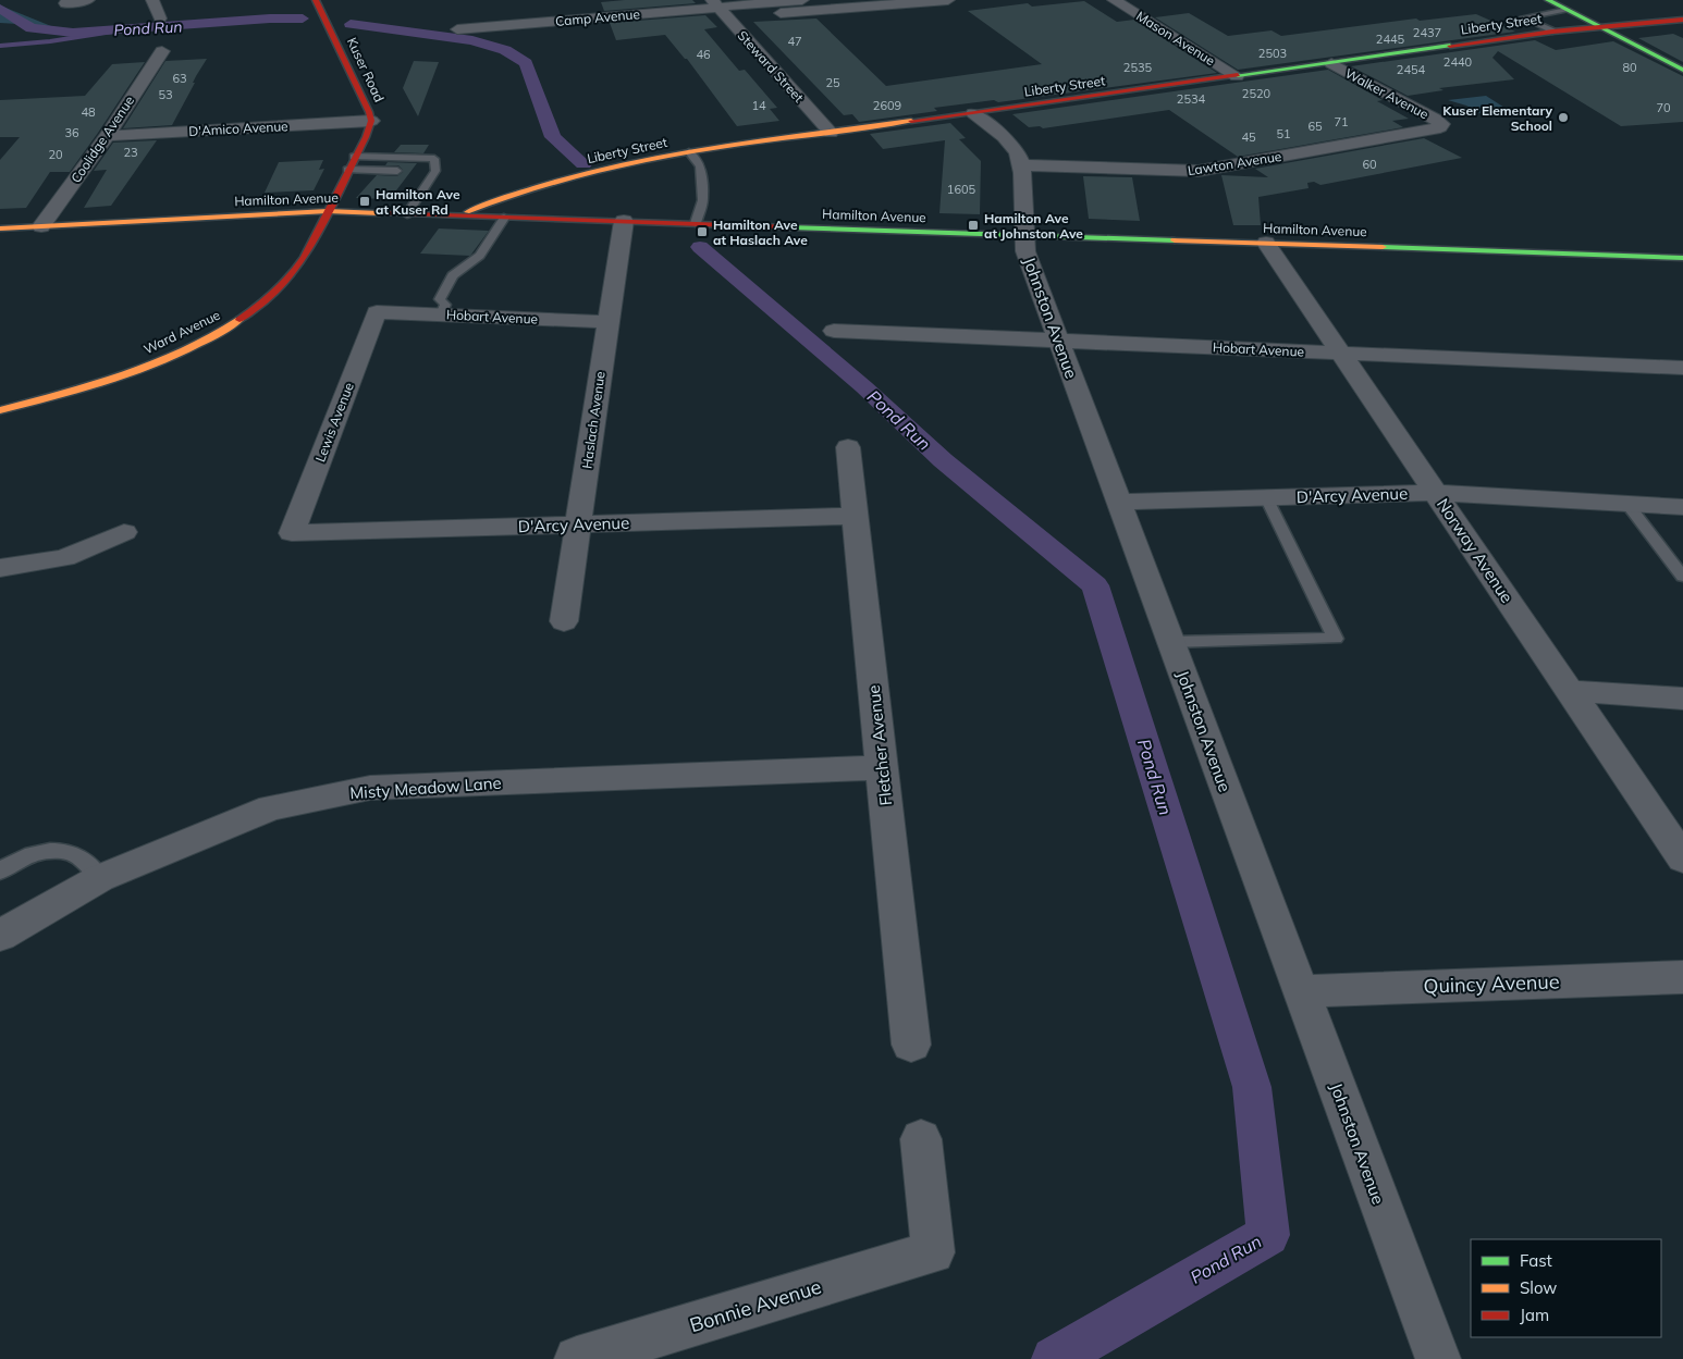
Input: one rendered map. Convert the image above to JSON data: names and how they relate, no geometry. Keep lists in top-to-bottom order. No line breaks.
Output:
{"streets":{"street":["Camp Avenue","Liberty Street","Mason Avenue","Steward Street","Kuser Road","Walker Avenue","D'Amico Avenue","Coolidge Avenue","Lawton Avenue","Hamilton Avenue","Hobart Avenue","Johnston Avenue","Ward Avenue","Haslach Avenue","Lewis Avenue","D'Arcy Avenue","Norway Avenue","Fletcher Avenue","Misty Meadow Lane","Quincy Avenue","Bonnie Avenue"]},"crossings":[["Camp Avenue","Steward Street"],["Liberty Street","Mason Avenue"],["Liberty Street","Steward Street"],["Liberty Street","Walker Avenue"],["Liberty Street","Hamilton Avenue"],["Kuser Road","D'Amico Avenue"],["Kuser Road","Hamilton Avenue"],["Kuser Road","Ward Avenue"],["Walker Avenue","Lawton Avenue"],["D'Amico Avenue","Coolidge Avenue"],["Coolidge Avenue","Hamilton Avenue"],["Lawton Avenue","Johnston Avenue"],["Hamilton Avenue","Johnston Avenue"],["Hamilton Avenue","Ward Avenue"],["Hamilton Avenue","Haslach Avenue"],["Hamilton Avenue","Norway Avenue"],["Hobart Avenue","Johnston Avenue"],["Hobart Avenue","Haslach Avenue"],["Hobart Avenue","Lewis Avenue"],["Hobart Avenue","Norway Avenue"],["Johnston Avenue","D'Arcy Avenue"],["Johnston Avenue","Quincy Avenue"],["Haslach Avenue","D'Arcy Avenue"],["Lewis Avenue","D'Arcy Avenue"],["D'Arcy Avenue","Norway Avenue"],["D'Arcy Avenue","Fletcher Avenue"],["Fletcher Avenue","Misty Meadow Lane"]],"water":["Pond Run"],"places":{"other":["Kuser Elementary School"],"transit":["Hamilton Ave at Kuser Rd","Hamilton Ave at Johnston Ave","Hamilton Ave at Haslach Ave"]},"house_numbers":["2437","2445","47","2503","46","2440","2535","80","2454","63","25","2520","53","2534","14","2609","70","48","71","65","36","51","45","23","20","60","1605"],"legend":["Fast","Slow","Jam"]}
